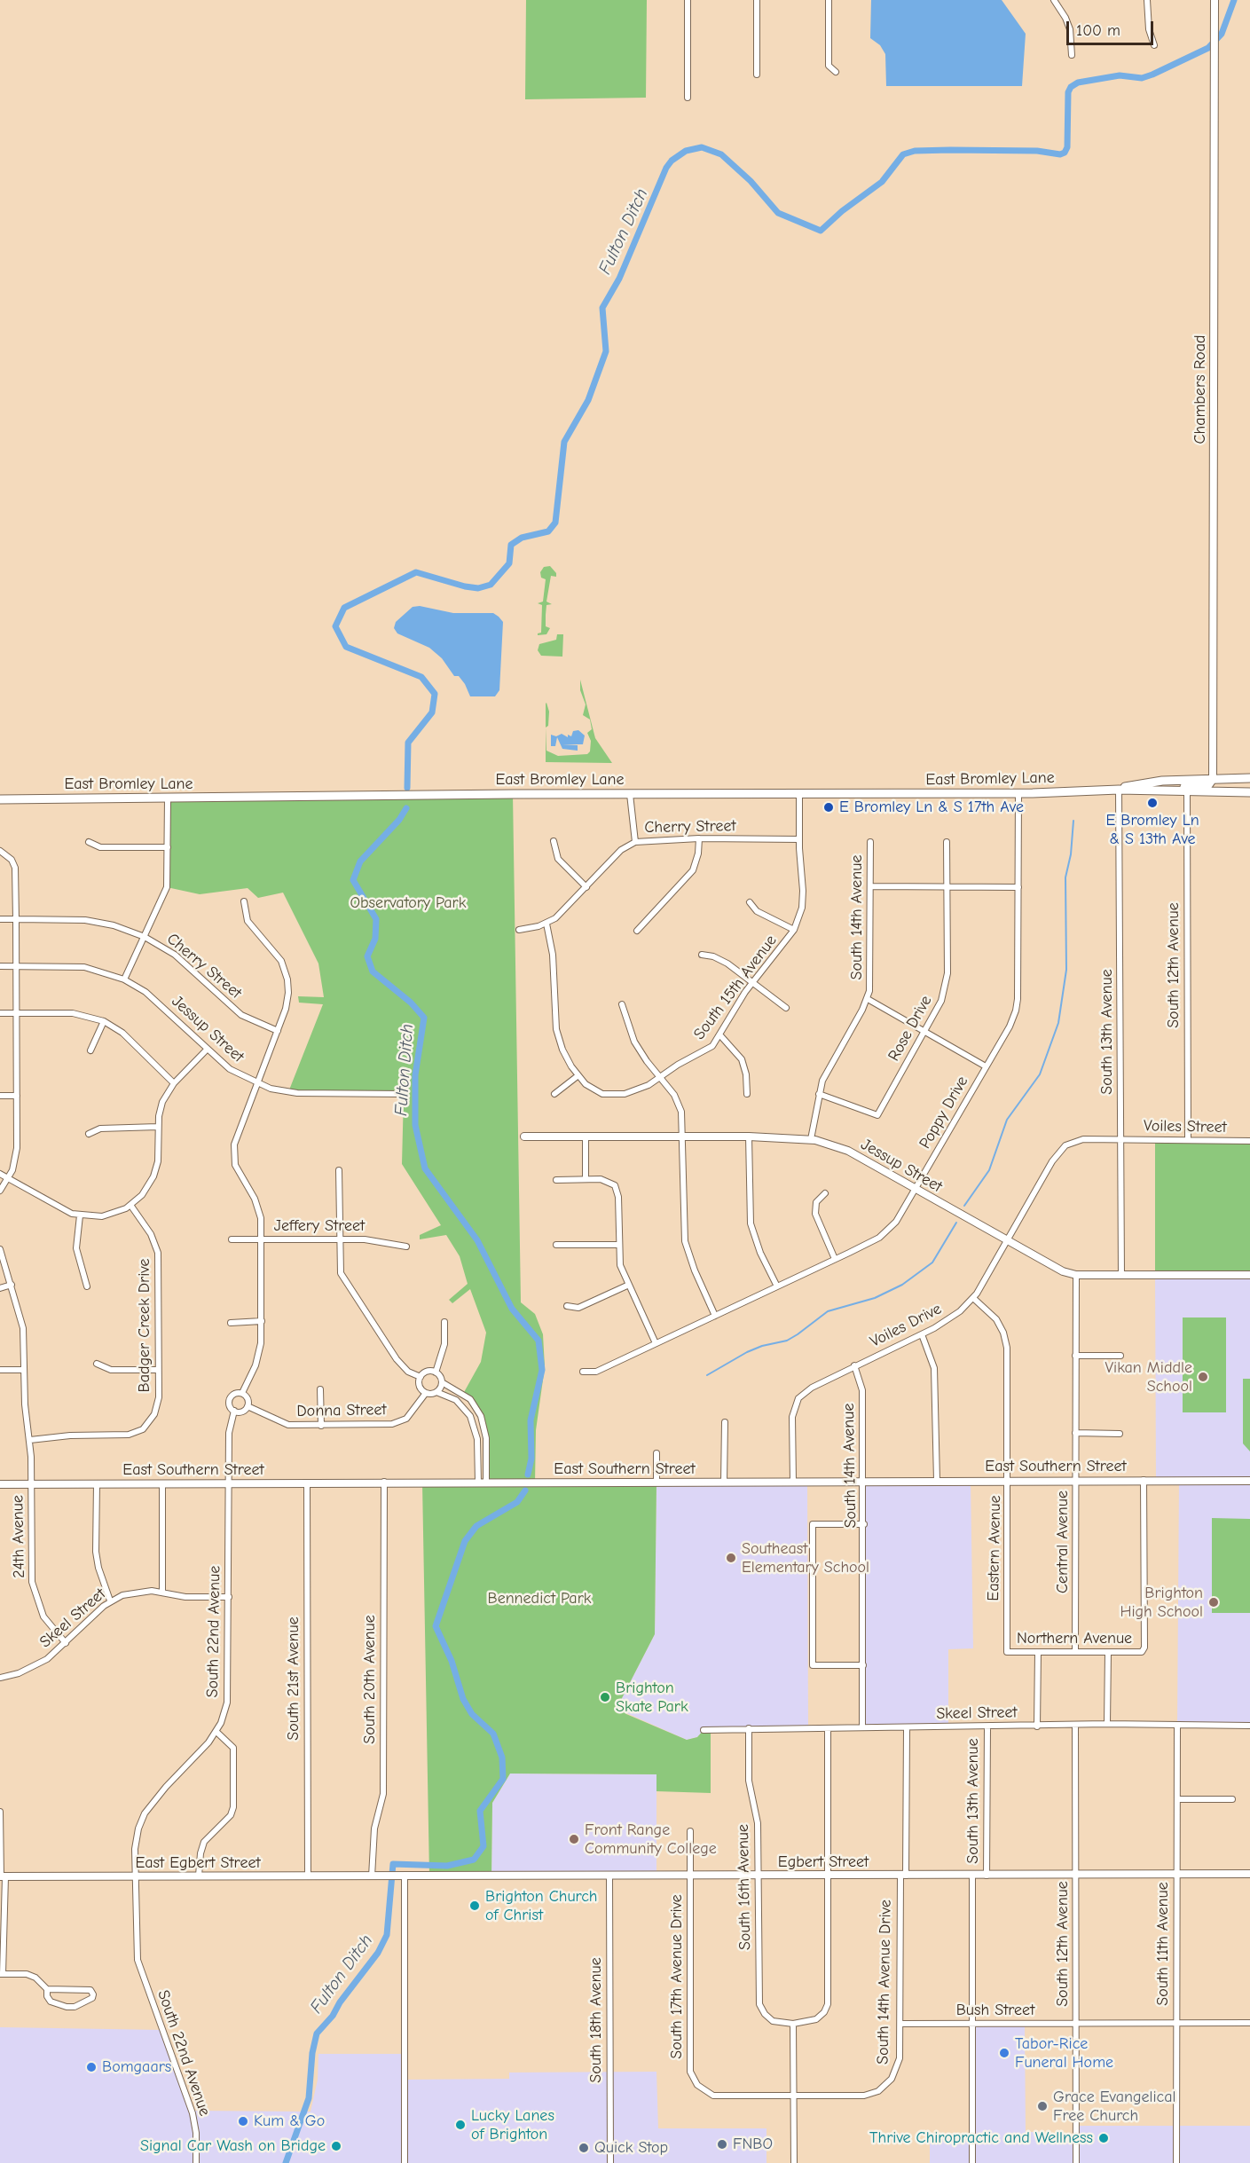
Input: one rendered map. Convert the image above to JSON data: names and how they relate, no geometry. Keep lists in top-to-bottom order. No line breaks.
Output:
{"streets":{"main road":["East Bromley Lane"],"street":["Chambers Road","Cherry Street","South 14th Avenue","South 12th Avenue","South 15th Avenue","Rose Drive","Jessup Street","South 13th Avenue","Poppy Drive","Voiles Street","Jeffery Street","Badger Creek Drive","Voiles Drive","Donna Street","East Southern Street","24th Avenue","Central Avenue","Eastern Avenue","Skeel Street","South 22nd Avenue","Northern Avenue","South 21st Avenue","South 20th Avenue","Egbert Street","East Egbert Street","South 16th Avenue","South 11th Avenue","South 17th Avenue Drive","South 14th Avenue Drive","Bush Street","South 18th Avenue"]},"crossings":[["Chambers Road","East Bromley Lane"],["East Bromley Lane","South 12th Avenue"],["East Bromley Lane","South 15th Avenue"],["East Bromley Lane","South 13th Avenue"],["East Bromley Lane","Poppy Drive"],["Cherry Street","South 15th Avenue"],["South 14th Avenue","Rose Drive"],["South 14th Avenue","Jessup Street"],["South 14th Avenue","Voiles Drive"],["South 14th Avenue","East Southern Street"],["South 14th Avenue","Skeel Street"],["South 12th Avenue","Voiles Street"],["South 12th Avenue","Skeel Street"],["South 12th Avenue","Egbert Street"],["South 12th Avenue","Bush Street"],["Jessup Street","South 13th Avenue"],["Jessup Street","Poppy Drive"],["Jessup Street","Voiles Drive"],["Jessup Street","Central Avenue"],["South 13th Avenue","Voiles Street"],["South 13th Avenue","Voiles Drive"],["South 13th Avenue","Skeel Street"],["South 13th Avenue","Egbert Street"],["South 13th Avenue","Bush Street"],["Voiles Street","Voiles Drive"],["Voiles Drive","East Southern Street"],["Voiles Drive","Eastern Avenue"],["Donna Street","South 22nd Avenue"],["East Southern Street","24th Avenue"],["East Southern Street","Central Avenue"],["East Southern Street","Eastern Avenue"],["East Southern Street","South 22nd Avenue"],["East Southern Street","Northern Avenue"],["East Southern Street","South 21st Avenue"],["East Southern Street","South 20th Avenue"],["24th Avenue","Skeel Street"],["Central Avenue","Northern Avenue"],["Eastern Avenue","Northern Avenue"],["Skeel Street","South 22nd Avenue"],["Skeel Street","South 16th Avenue"],["Skeel Street","South 11th Avenue"],["Skeel Street","South 14th Avenue Drive"],["South 22nd Avenue","East Egbert Street"],["South 21st Avenue","East Egbert Street"],["South 20th Avenue","East Egbert Street"],["Egbert Street","East Egbert Street"],["Egbert Street","South 16th Avenue"],["Egbert Street","South 11th Avenue"],["Egbert Street","South 17th Avenue Drive"],["Egbert Street","South 14th Avenue Drive"],["Egbert Street","South 18th Avenue"],["South 11th Avenue","Bush Street"],["South 17th Avenue Drive","South 14th Avenue Drive"],["South 14th Avenue Drive","Bush Street"]],"water":["Fulton Ditch"],"parks":["Observatory Park","Bennedict Park"],"places":["E Bromley Ln & S 13th Ave","E Bromley Ln & S 17th Ave","Vikan Middle School","Southeast Elementary School","Brighton High School","Brighton Skate Park","Front Range Community College","Brighton Church of Christ","Tabor-Rice Funeral Home","Bomgaars","Grace Evangelical Free Church","Kum & Go","Lucky Lanes of Brighton","Thrive Chiropractic and Wellness","FNBO","Signal Car Wash on Bridge","Quick Stop"],"scale_bar":"100 m"}
